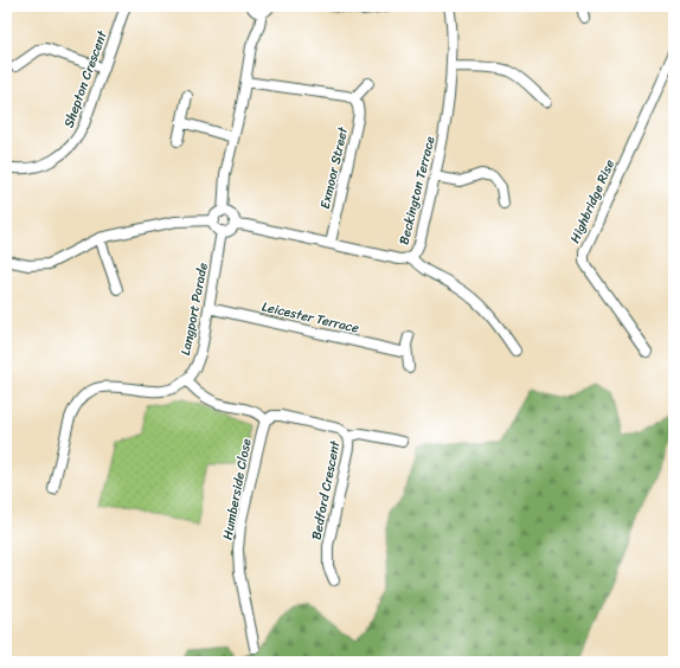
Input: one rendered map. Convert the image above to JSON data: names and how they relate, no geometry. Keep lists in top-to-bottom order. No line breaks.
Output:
{"streets":{"street":["Shepton Crescent","Exmoor Street","Beckington Terrace","Highbridge Rise","Langport Parade","Leicester Terrace","Humberside Close","Bedford Crescent"]},"crossings":[["Exmoor Street","Beckington Terrace"],["Beckington Terrace","Langport Parade"],["Langport Parade","Leicester Terrace"],["Humberside Close","Bedford Crescent"]]}
